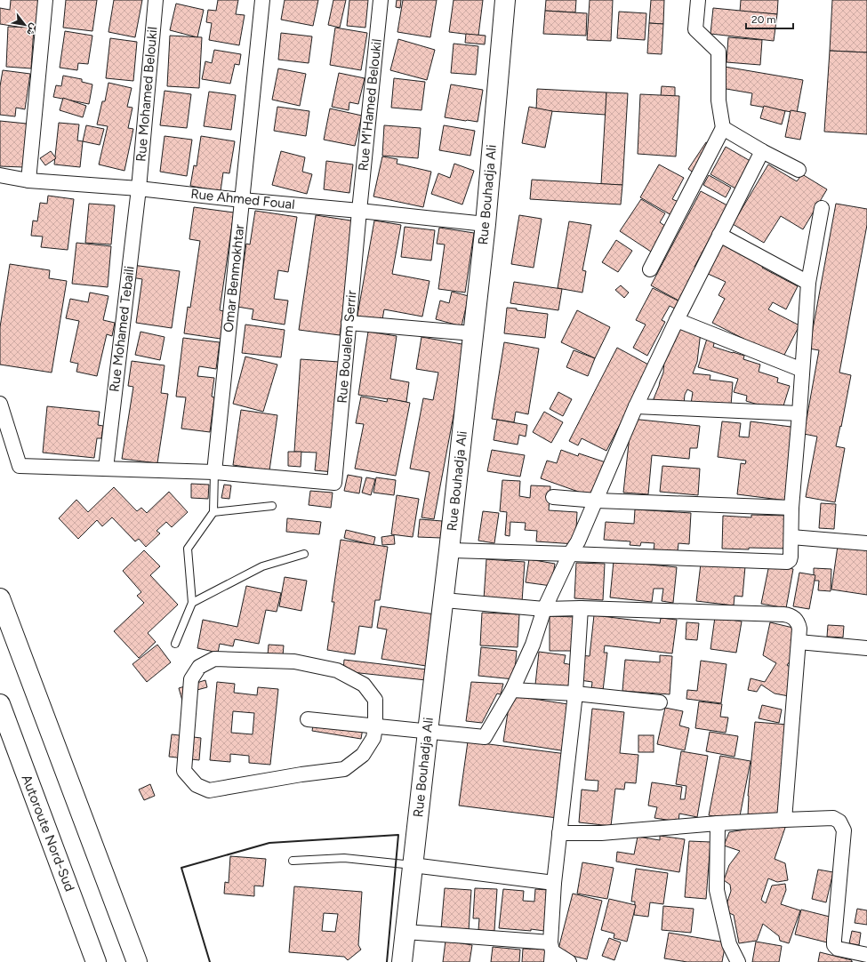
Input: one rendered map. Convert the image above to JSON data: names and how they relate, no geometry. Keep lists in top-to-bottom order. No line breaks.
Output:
{"streets":{"main road":["Rue Bouhadja Ali","Autoroute Nord-Sud"],"street":["Rue Mohamed Beloukil","Rue M'Hamed Beloukil","Rue Ahmed Foual","Omar Benmokhtar","Rue Mohamed Tebaili","Rue Boualem Serrir"]},"crossings":[["Rue Mohamed Beloukil","Rue Ahmed Foual"],["Rue Mohamed Beloukil","Rue Mohamed Tebaili"],["Rue M'Hamed Beloukil","Rue Ahmed Foual"],["Rue M'Hamed Beloukil","Rue Boualem Serrir"],["Rue Bouhadja Ali","Rue Ahmed Foual"],["Rue Ahmed Foual","Omar Benmokhtar"],["Rue Ahmed Foual","Rue Mohamed Tebaili"],["Rue Ahmed Foual","Rue Boualem Serrir"],["Omar Benmokhtar","Rue Boualem Serrir"]],"scale_bar":"20 m","north":"bottom right"}
